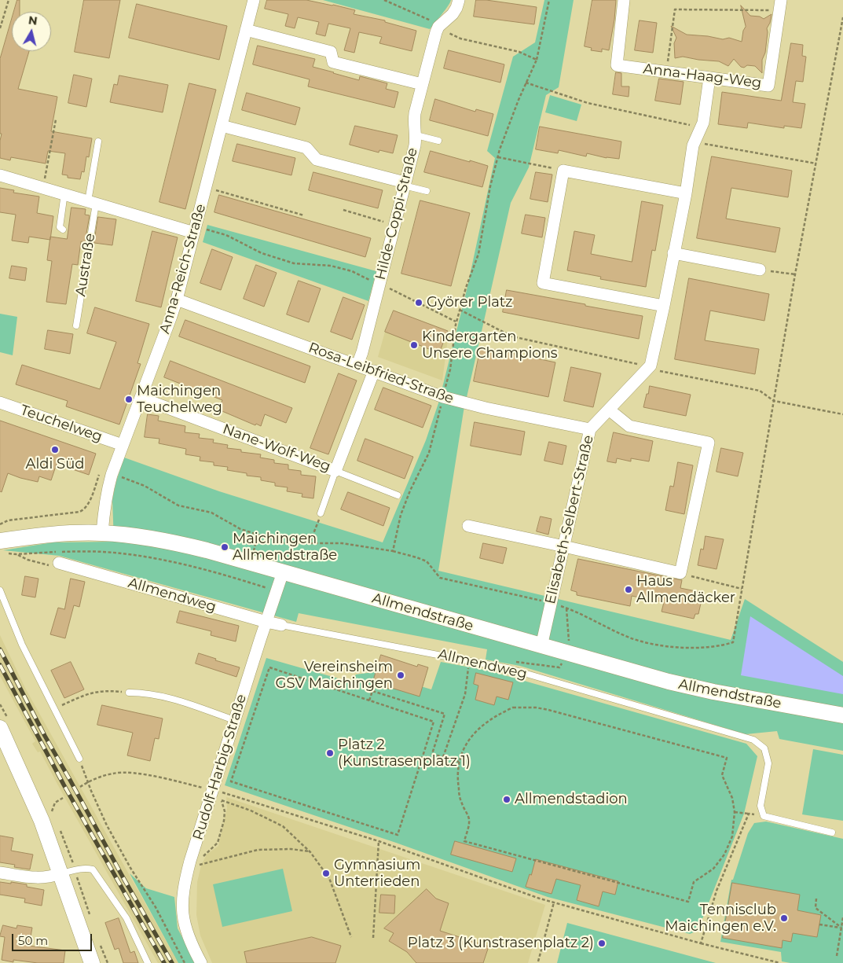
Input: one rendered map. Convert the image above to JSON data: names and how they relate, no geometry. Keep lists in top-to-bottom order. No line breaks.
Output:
{"streets":{"main road":["Allmendstraße"],"street":["Anna-Haag-Weg","Hilde-Coppi-Straße","Anna-Reich-Straße","Rosa-Leibfried-Straße","Teuchelweg","Nane-Wolf-Weg","Elisabeth-Selbert-Straße","Allmendweg","Rudolf-Harbig-Straße"],"lane":["Austraße"]},"crossings":[["Anna-Haag-Weg","Elisabeth-Selbert-Straße"],["Hilde-Coppi-Straße","Rosa-Leibfried-Straße"],["Anna-Reich-Straße","Rosa-Leibfried-Straße"],["Anna-Reich-Straße","Teuchelweg"],["Anna-Reich-Straße","Nane-Wolf-Weg"],["Anna-Reich-Straße","Allmendstraße"],["Rosa-Leibfried-Straße","Nane-Wolf-Weg"],["Rosa-Leibfried-Straße","Elisabeth-Selbert-Straße"],["Elisabeth-Selbert-Straße","Allmendstraße"],["Allmendweg","Rudolf-Harbig-Straße"],["Allmendstraße","Rudolf-Harbig-Straße"]],"places":["Györer Platz","Kindergarten Unsere Champions","Maichingen Teuchelweg","Aldi Süd","Maichingen Allmendstraße","Haus Allmendäcker","Vereinsheim GSV Maichingen","Platz 2 (Kunstrasenplatz 1)","Allmendstadion","Gymnasium Unterrieden","Tennisclub Maichingen e.V.","Platz 3 (Kunstrasenplatz 2)"],"scale_bar":"50 m","north":"top"}
